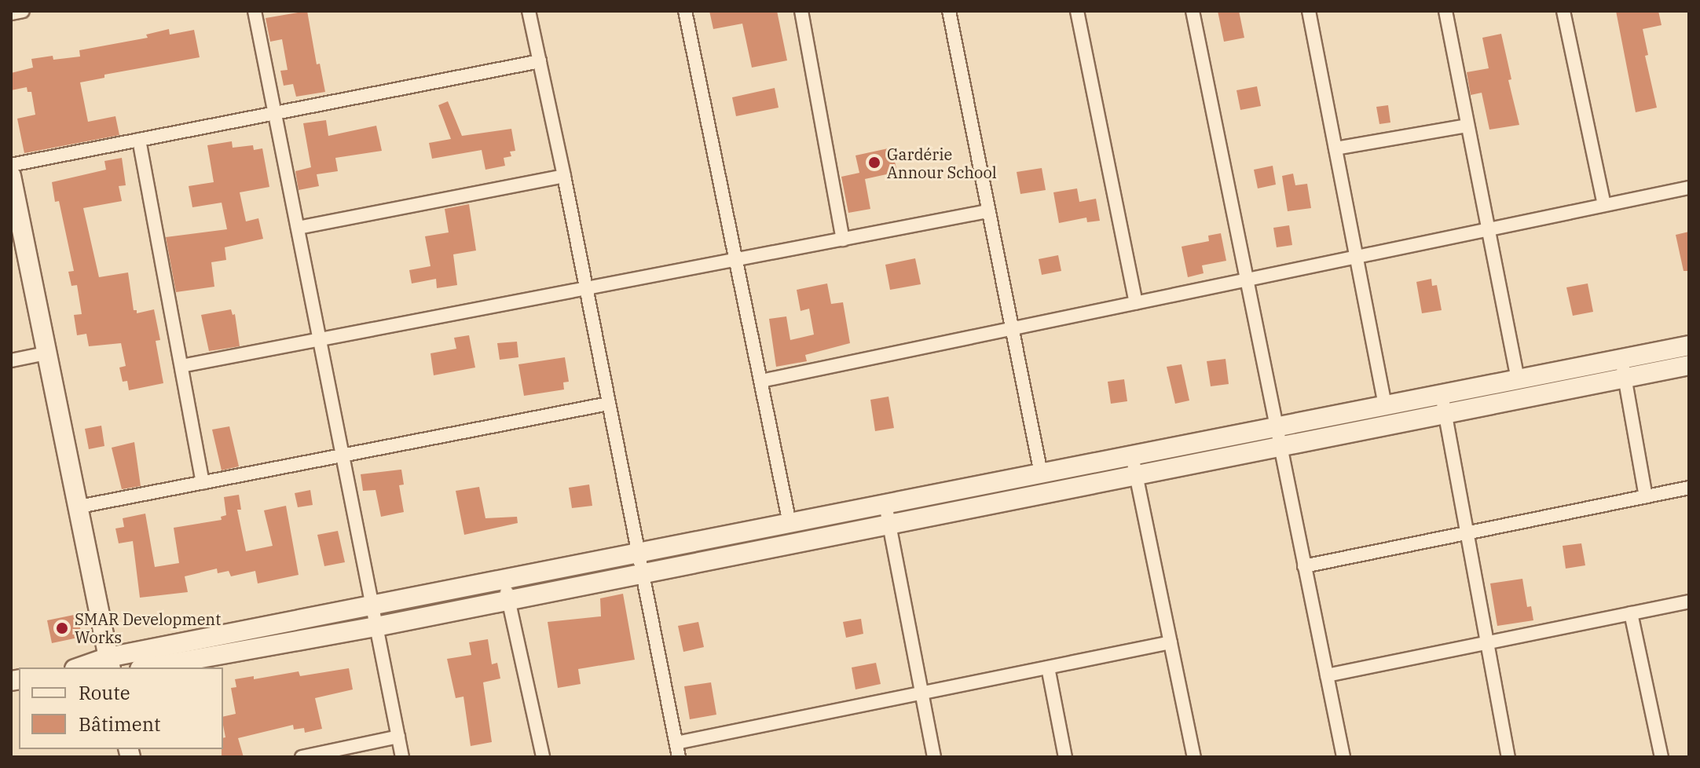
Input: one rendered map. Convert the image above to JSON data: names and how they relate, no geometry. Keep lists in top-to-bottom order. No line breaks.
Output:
{"places":["Gardérie Annour School","SMAR Development Works"],"legend":["Route","Bâtiment"]}
